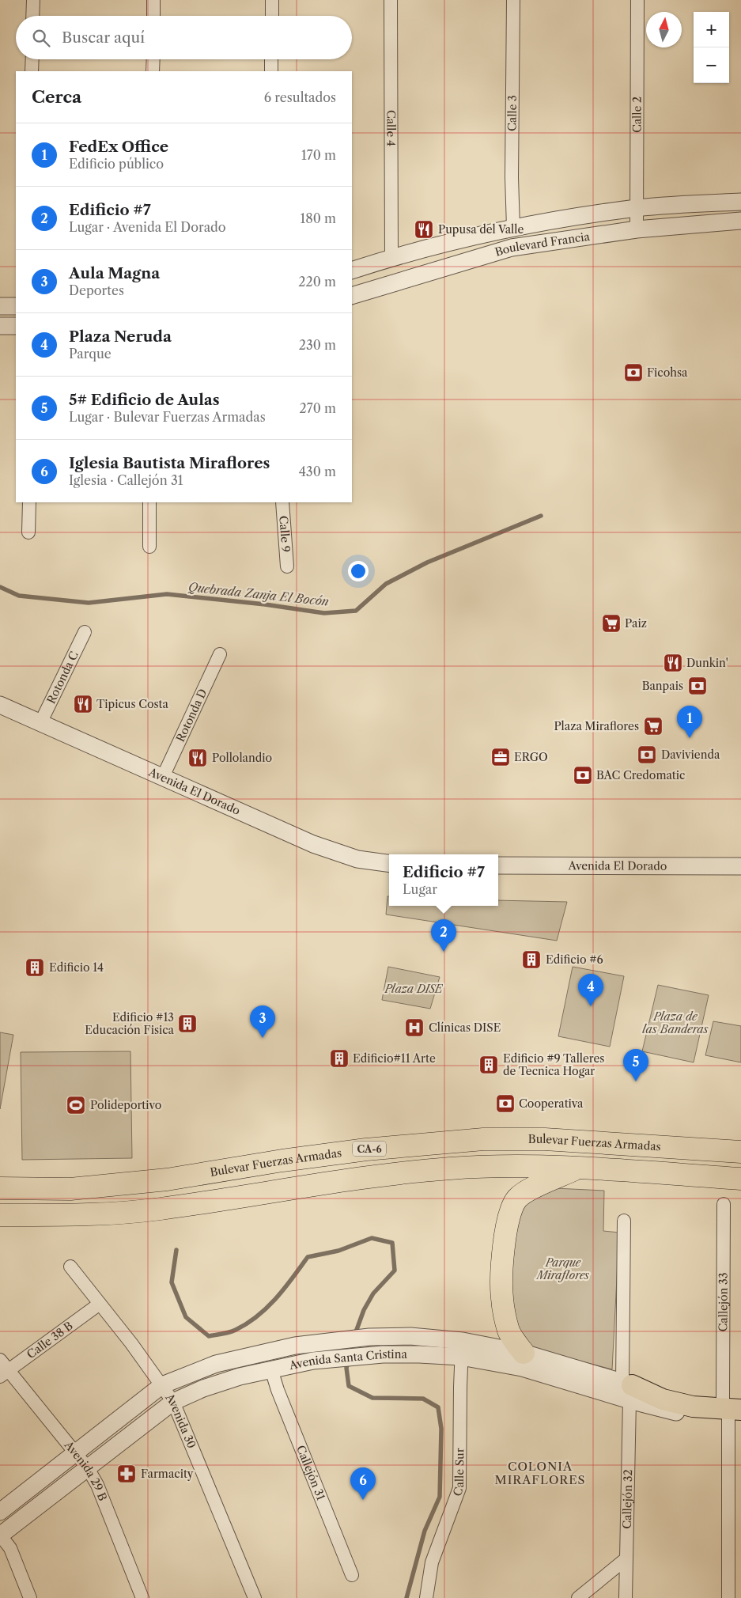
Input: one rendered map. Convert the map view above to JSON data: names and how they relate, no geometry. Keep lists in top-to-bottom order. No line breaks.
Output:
{"streets":{"highway":["Bulevar Fuerzas Armadas","CA-6"],"street":["Calle 3","Calle 2","Calle 4","Boulevard Francia","Calle 9","Rotonda C","Rotonda D","Avenida El Dorado","Callejón 33","Calle 38 B","Avenida Santa Cristina","Avenida 30","Avenida 29 B","Calle Sur","Callejón 31","Callejón 32"]},"crossings":[["Calle 3","Boulevard Francia"],["Calle 2","Boulevard Francia"],["Calle 4","Boulevard Francia"],["Rotonda C","Avenida El Dorado"],["Rotonda D","Avenida El Dorado"],["Callejón 33","Avenida Santa Cristina"],["Calle 38 B","Avenida 30"],["Calle 38 B","Avenida 29 B"],["Avenida Santa Cristina","Avenida 30"],["Avenida Santa Cristina","Avenida 29 B"],["Avenida Santa Cristina","Calle Sur"],["Avenida Santa Cristina","Callejón 31"],["Avenida Santa Cristina","Callejón 32"]],"districts":["COLONIA MIRAFLORES"],"water":["Quebrada Zanja El Bocón"],"parks":["Plaza DISE","Plaza de las Banderas","Parque Miraflores"],"places":{"restaurant":["Pupusa del Valle","Dunkin'","Tipicus Costa","Pollolandio"],"bank":["Ficohsa","Banpais","Davivienda","BAC Credomatic","Cooperativa"],"supermarket":["Paiz","Plaza Miraflores"],"office":["ERGO"],"building":["Edificio #6","Edificio 14","Edificio #13 Educación Fisica","Edificio#11 Arte","Edificio #9 Talleres de Tecnica Hogar"],"hospital":["Clínicas DISE"],"sports":["Polideportivo"],"pharmacy":["Farmacity"]},"north":"top","page":{"map_buttons":["+","−"],"search":"Buscar aquí","heading":["Cerca","6 resultados"],"list":[{"mark":"1","name":"FedEx Office","note":"Edificio público","value":"170 m"},{"mark":"2","name":"Edificio #7","note":"Lugar · Avenida El Dorado","value":"180 m"},{"mark":"3","name":"Aula Magna","note":"Deportes","value":"220 m"},{"mark":"4","name":"Plaza Neruda","note":"Parque","value":"230 m"},{"mark":"5","name":"5# Edificio de Aulas","note":"Lugar · Bulevar Fuerzas Armadas","value":"270 m"},{"mark":"6","name":"Iglesia Bautista Miraflores","note":"Iglesia · Callejón 31","value":"430 m"}],"pins":["1","2","4","3","5","6"],"popup":["Edificio #7","Lugar"]}}
